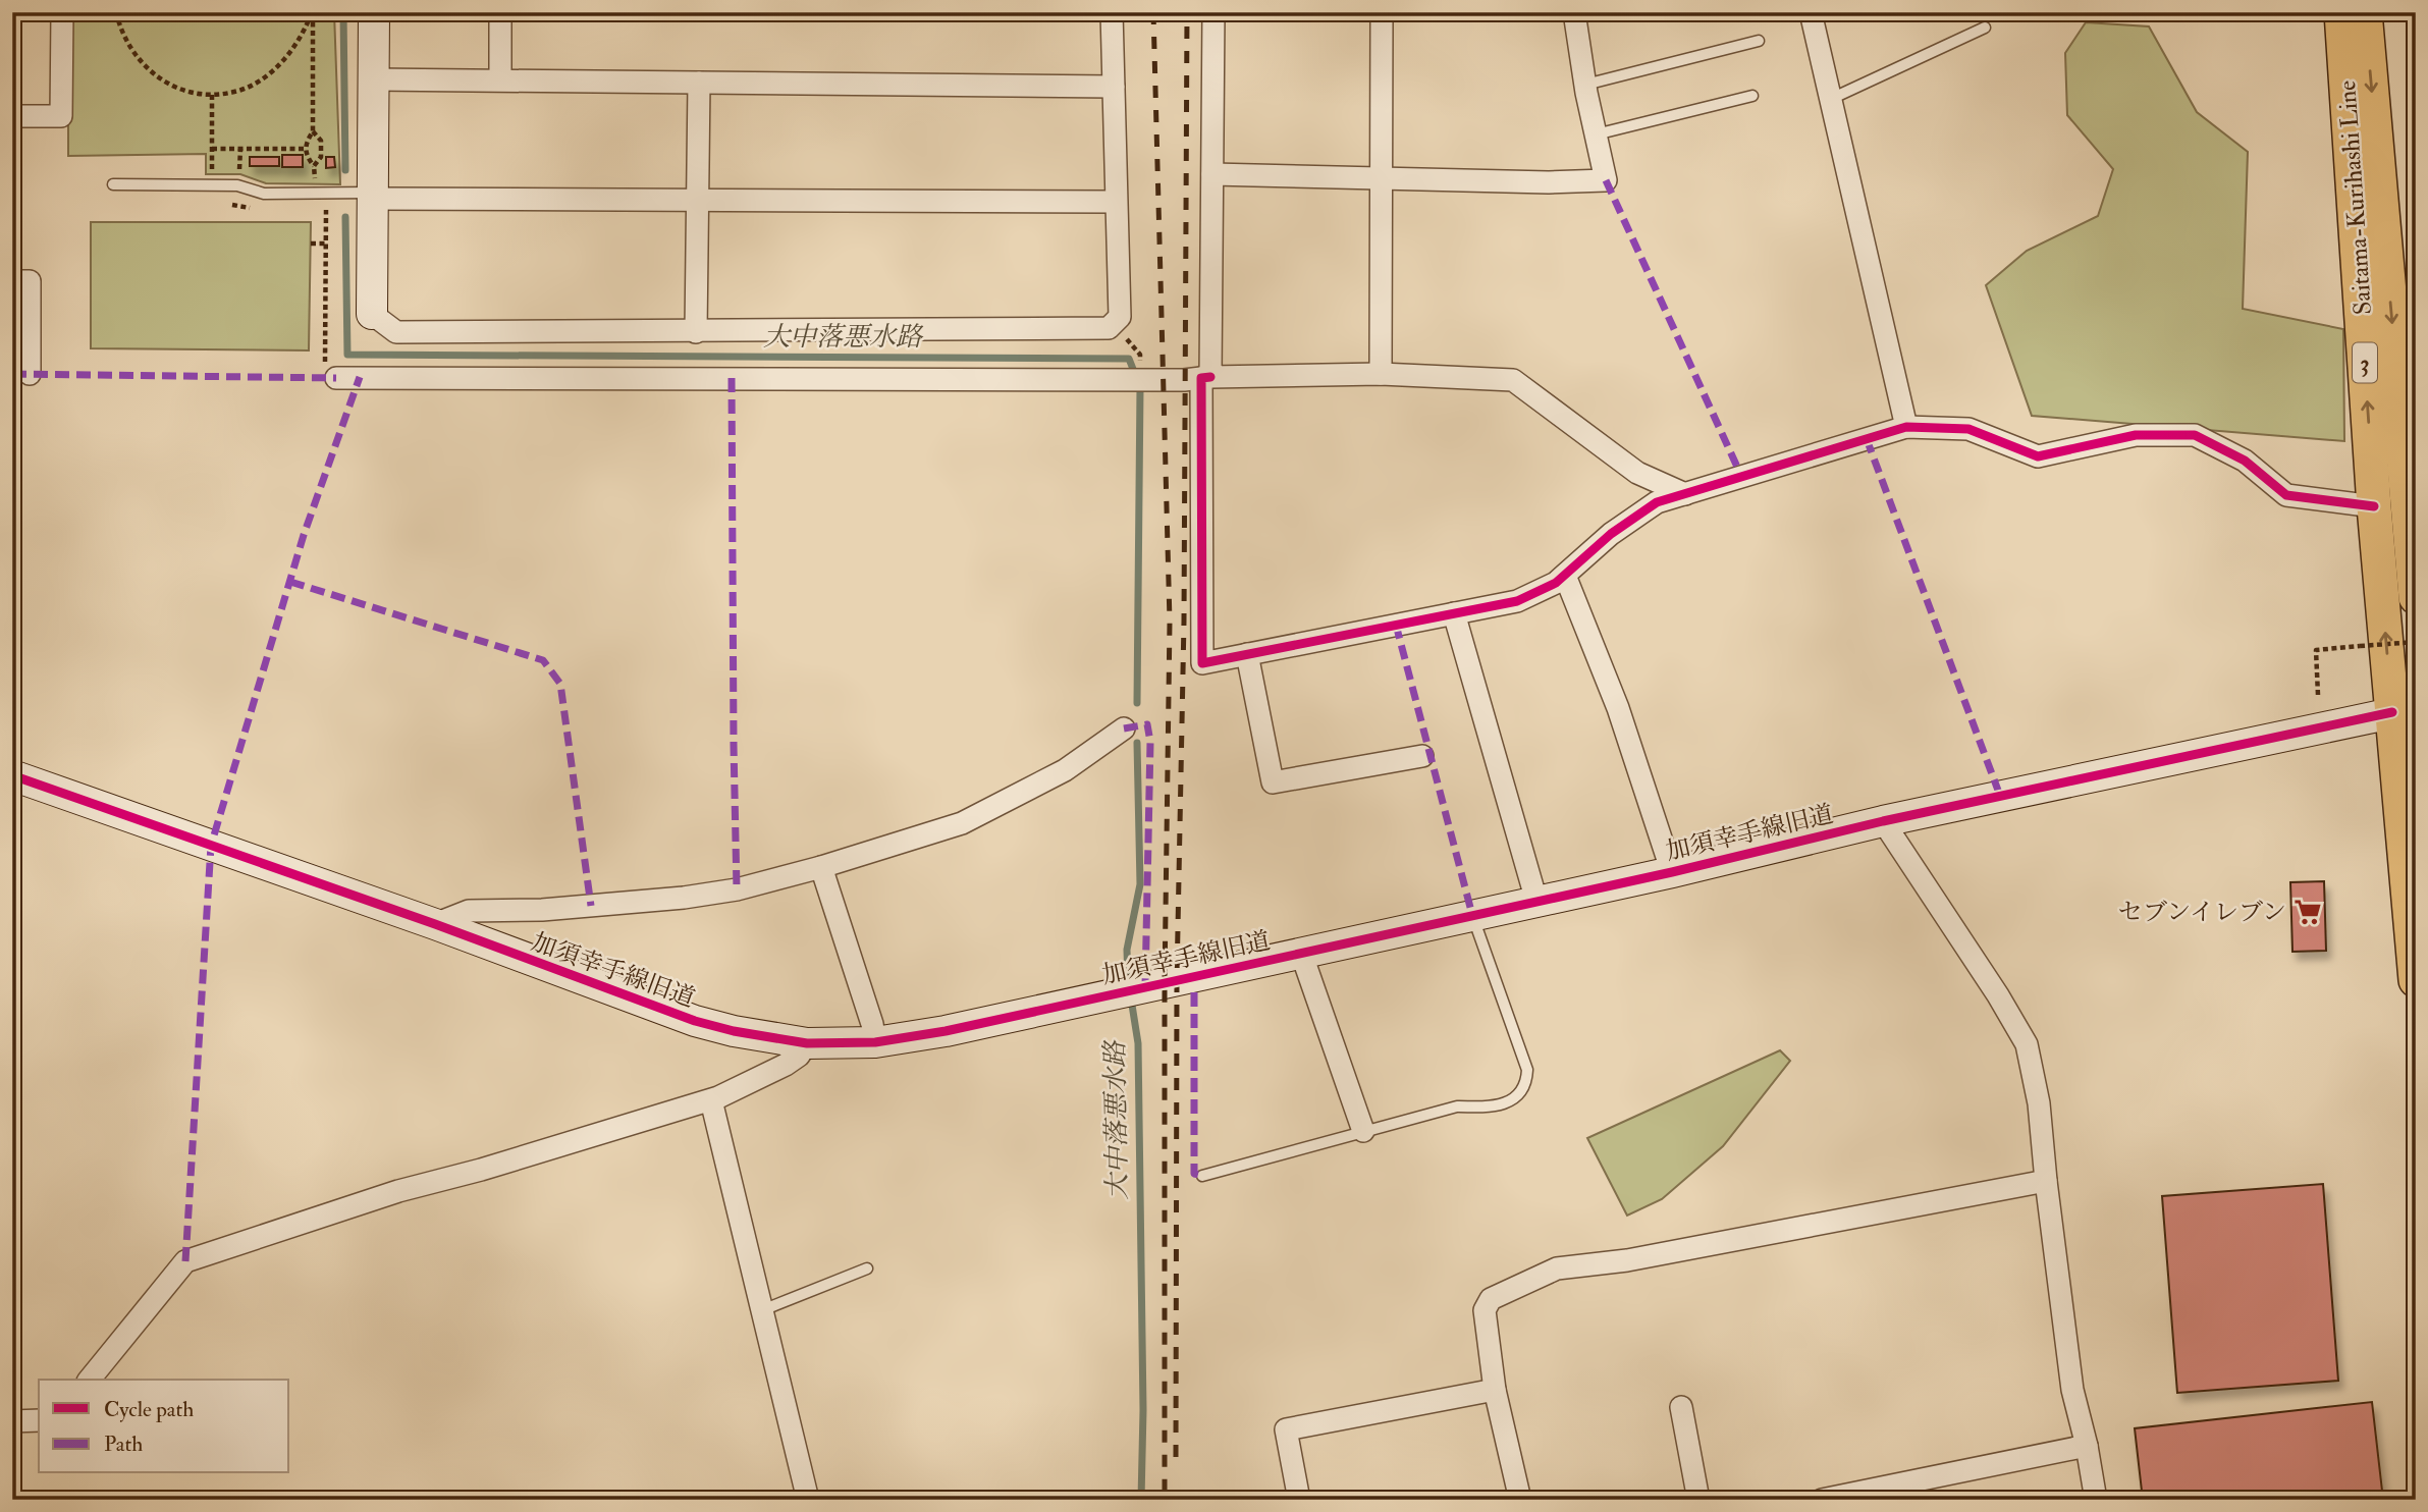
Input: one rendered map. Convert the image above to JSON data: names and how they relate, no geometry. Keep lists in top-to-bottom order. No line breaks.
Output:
{"streets":{"main road":["Saitama-Kurihashi Line","3"],"street":["加須幸手線旧道"]},"crossings":[["Saitama-Kurihashi Line","加須幸手線旧道"]],"water":["大中落悪水路"],"places":{"supermarket":["セブンイレブン"]},"legend":["Cycle path","Path"]}
